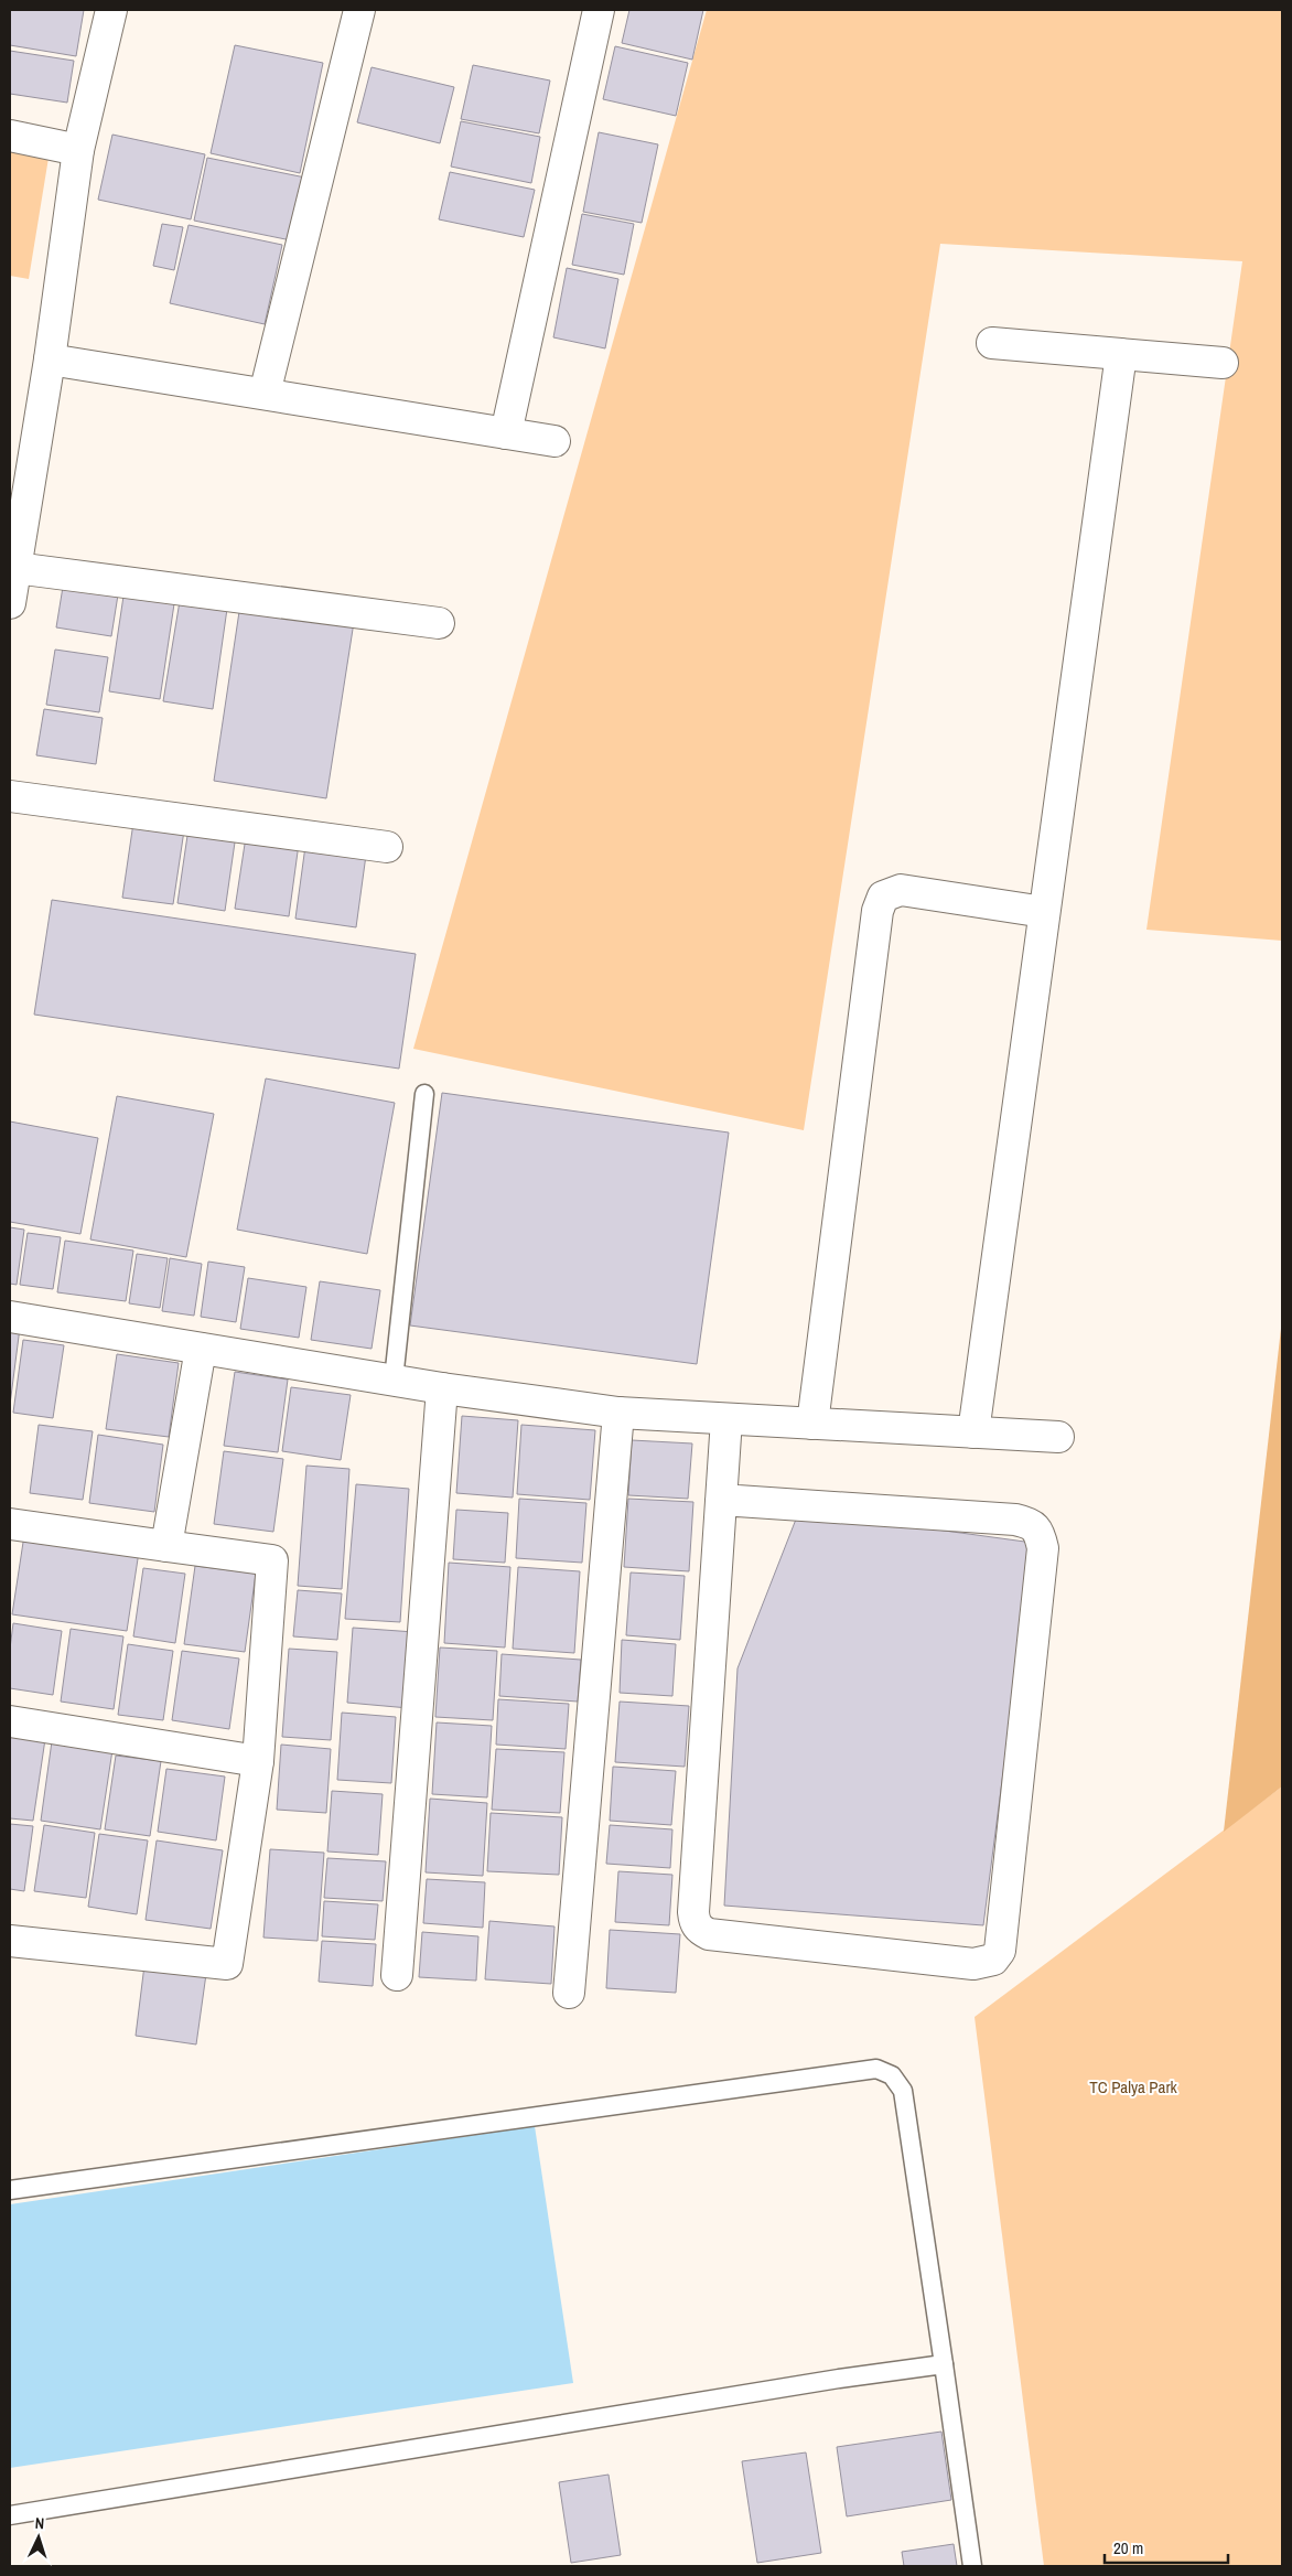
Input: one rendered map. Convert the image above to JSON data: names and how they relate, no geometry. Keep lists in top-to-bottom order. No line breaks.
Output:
{"parks":["TC Palya Park"],"scale_bar":"20 m","north":"top"}
